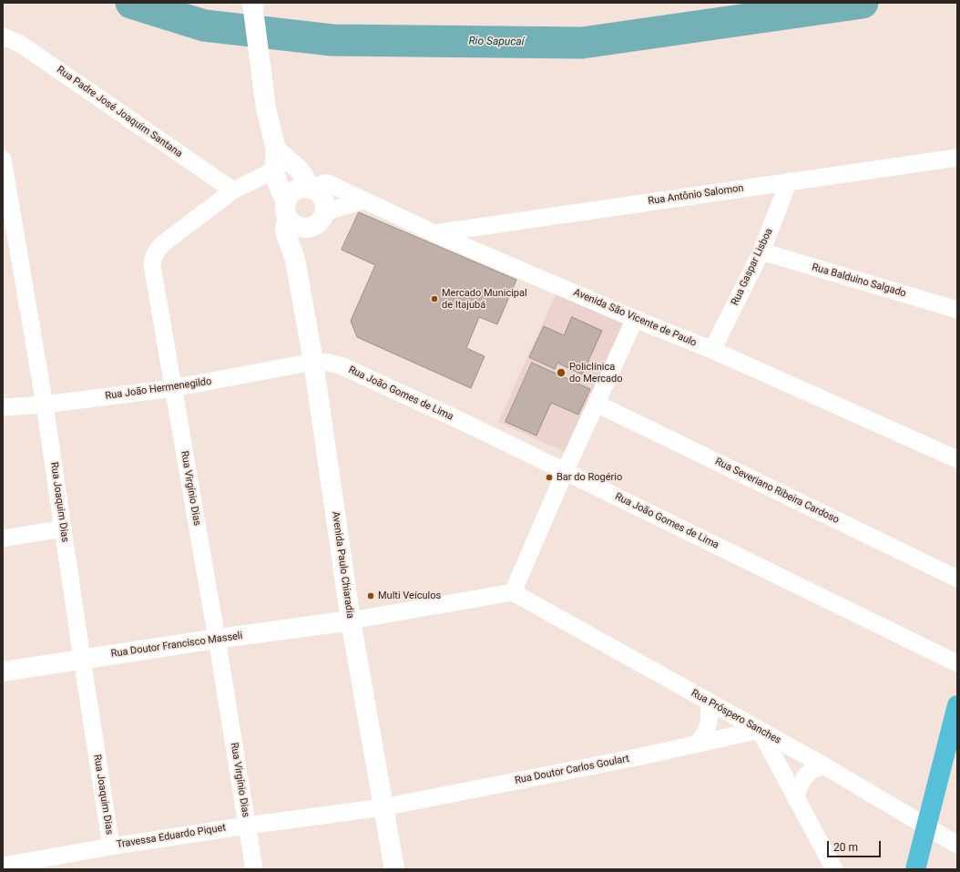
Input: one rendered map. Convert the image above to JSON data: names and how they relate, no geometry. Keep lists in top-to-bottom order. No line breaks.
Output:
{"streets":{"main road":["Avenida Paulo Chiaradia","Rua Doutor Francisco Masseli"],"street":["Rua Padre José Joaquim Santana","Rua Antônio Salomon","Rua Gaspar Lisboa","Rua Balduino Salgado","Avenida São Vicente de Paulo","Rua João Hermenegildo","Rua João Gomes de Lima","Rua Virgínio Dias","Rua Severiano Ribeira Cardoso","Rua Joaquim Dias","Rua Próspero Sanches","Rua Doutor Carlos Goulart","Travessa Eduardo Piquet"]},"crossings":[["Rua Padre José Joaquim Santana","Rua Virgínio Dias"],["Rua Antônio Salomon","Rua Gaspar Lisboa"],["Rua Antônio Salomon","Avenida São Vicente de Paulo"],["Rua Gaspar Lisboa","Rua Balduino Salgado"],["Rua Gaspar Lisboa","Avenida São Vicente de Paulo"],["Avenida São Vicente de Paulo","Avenida Paulo Chiaradia"],["Rua João Hermenegildo","Rua João Gomes de Lima"],["Rua João Hermenegildo","Rua Virgínio Dias"],["Rua João Hermenegildo","Rua Joaquim Dias"],["Rua João Hermenegildo","Avenida Paulo Chiaradia"],["Rua João Gomes de Lima","Avenida Paulo Chiaradia"],["Rua Virgínio Dias","Avenida Paulo Chiaradia"],["Rua Virgínio Dias","Rua Doutor Francisco Masseli"],["Rua Virgínio Dias","Travessa Eduardo Piquet"],["Rua Joaquim Dias","Rua Doutor Francisco Masseli"],["Rua Joaquim Dias","Travessa Eduardo Piquet"],["Avenida Paulo Chiaradia","Rua Doutor Francisco Masseli"],["Avenida Paulo Chiaradia","Rua Doutor Carlos Goulart"],["Avenida Paulo Chiaradia","Travessa Eduardo Piquet"],["Rua Próspero Sanches","Rua Doutor Carlos Goulart"],["Rua Doutor Carlos Goulart","Travessa Eduardo Piquet"]],"water":["Rio Sapucaí"],"places":["Mercado Municipal de Itajubá","Policlínica do Mercado","Bar do Rogério","Multi Veículos"],"scale_bar":"20 m"}
